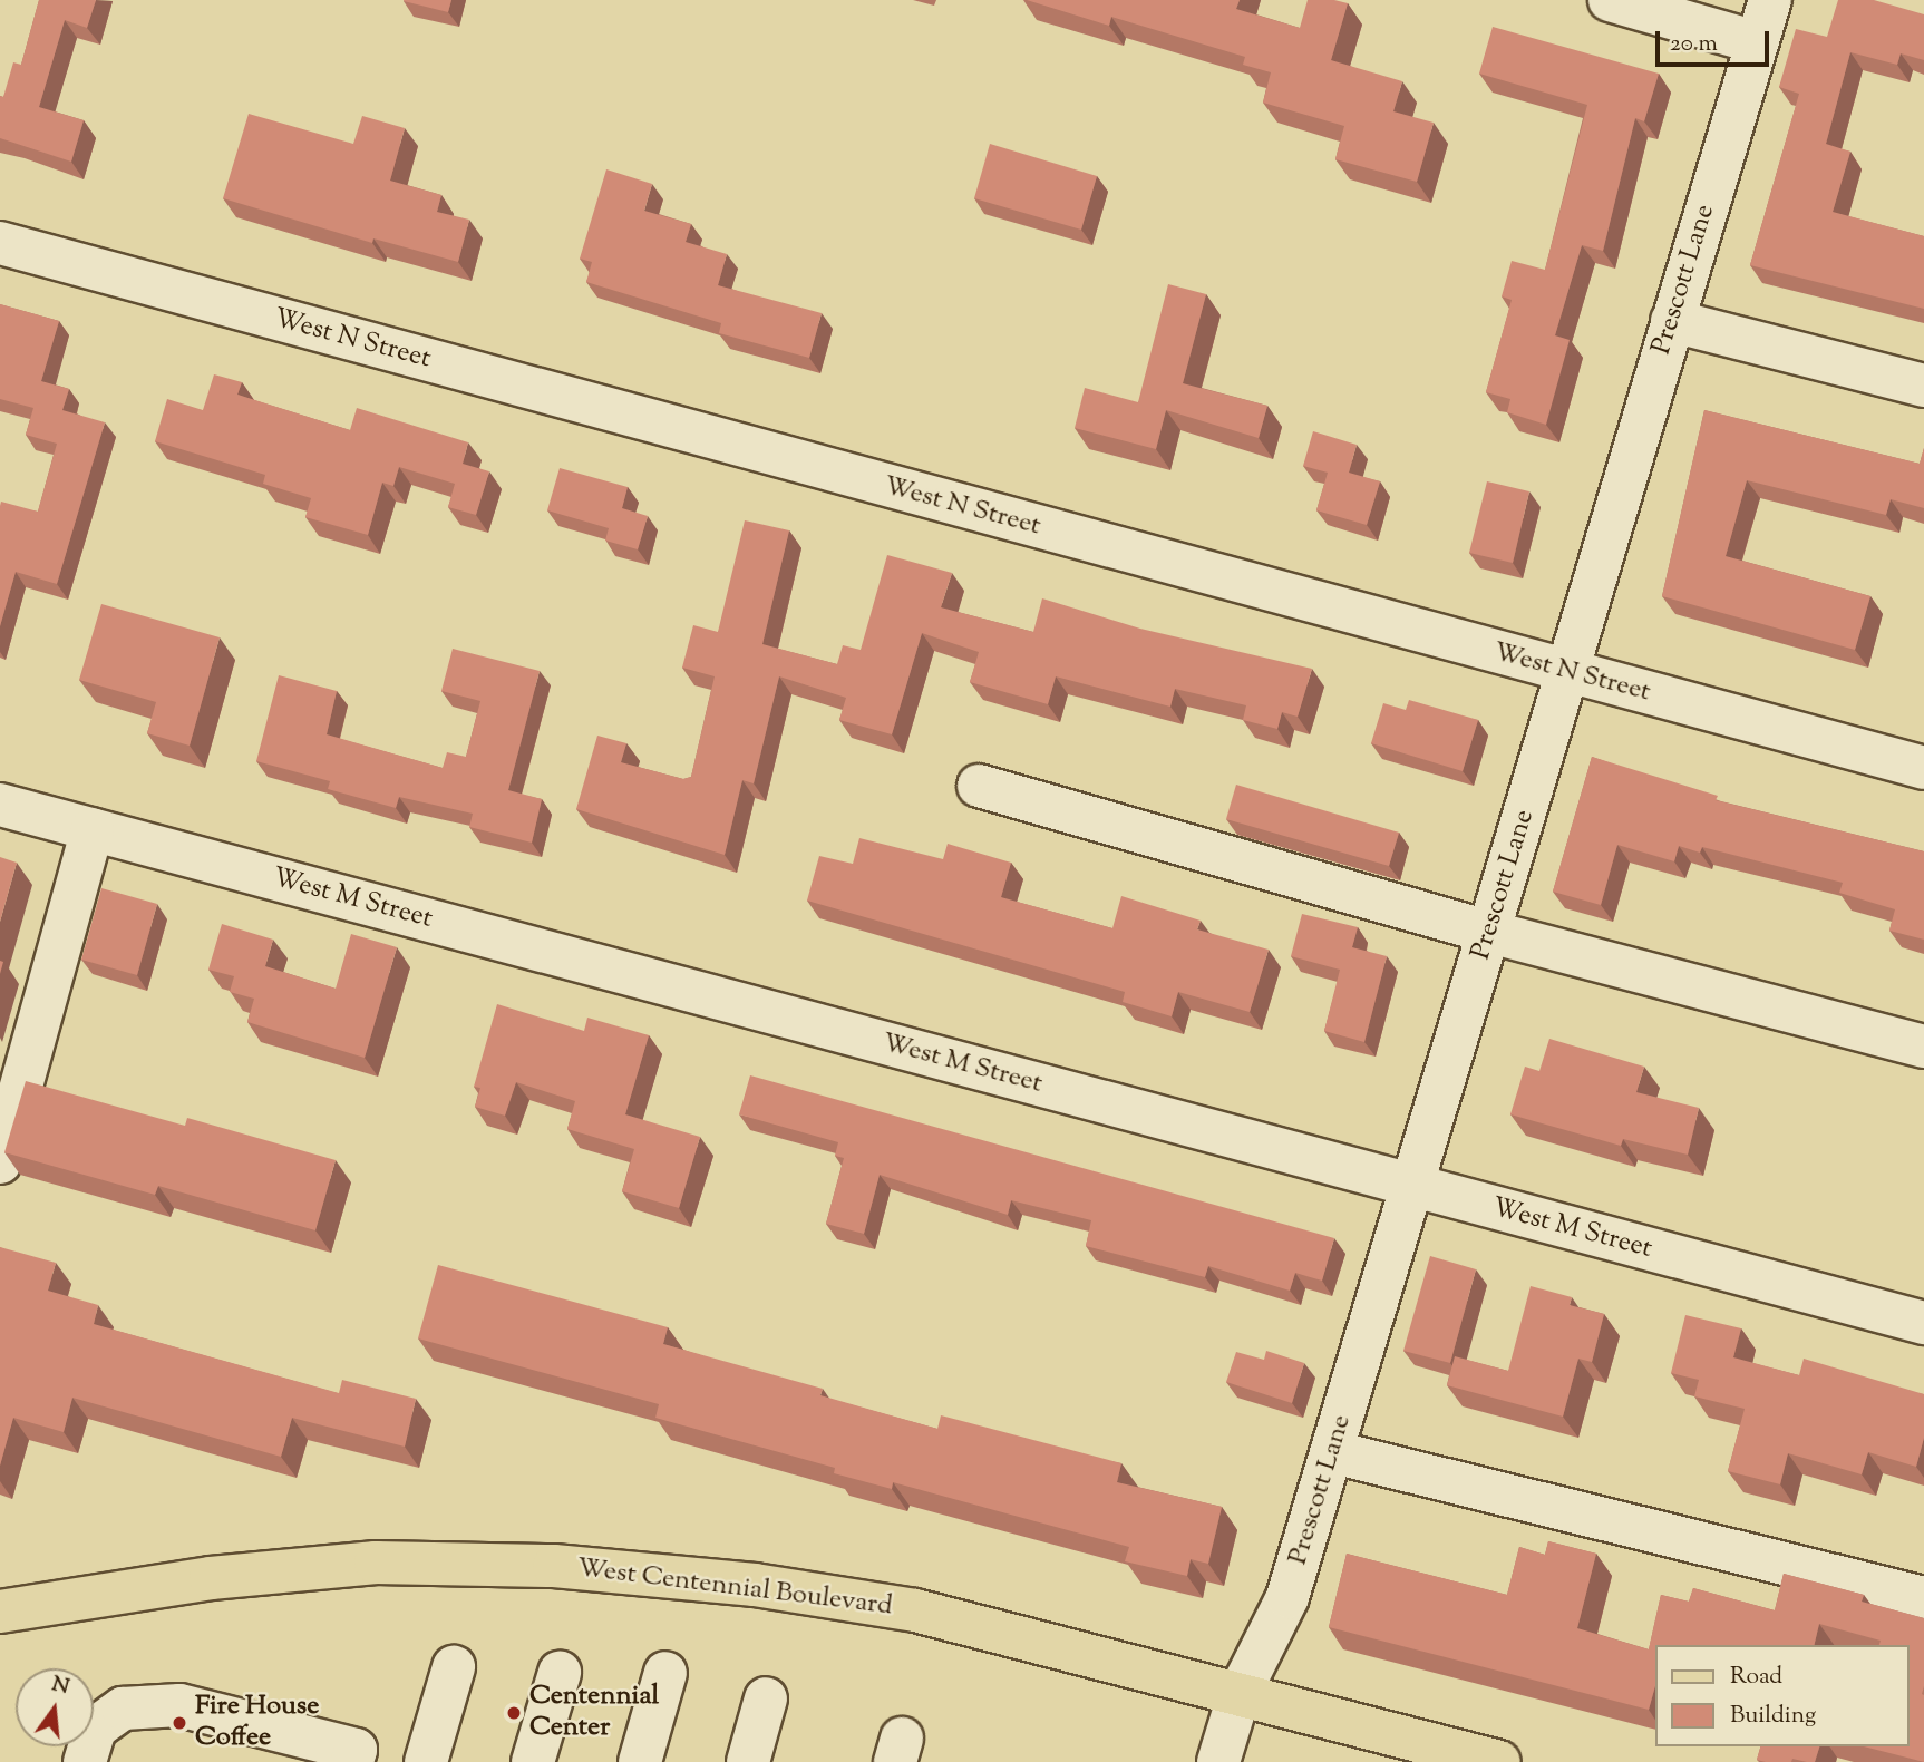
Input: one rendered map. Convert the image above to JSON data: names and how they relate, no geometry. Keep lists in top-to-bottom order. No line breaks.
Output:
{"streets":{"main road":["West Centennial Boulevard"],"street":["Prescott Lane","West N Street","West M Street"]},"crossings":[["Prescott Lane","West N Street"],["Prescott Lane","West M Street"],["Prescott Lane","West Centennial Boulevard"]],"places":["Centennial Center","Fire House Coffee"],"legend":["Road","Building"],"scale_bar":"20 m","north":"top"}
